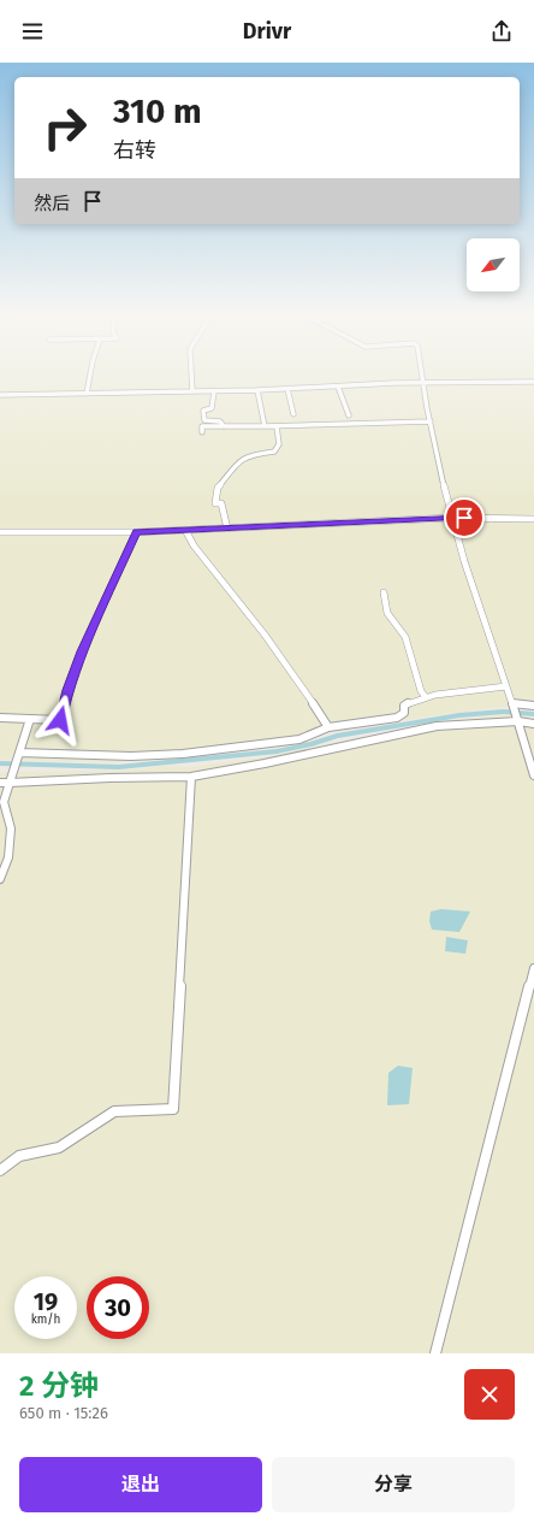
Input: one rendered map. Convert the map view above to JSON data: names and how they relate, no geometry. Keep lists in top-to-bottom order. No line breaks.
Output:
{"north":"bottom left","page":{"header":"Drivr","turn":["310 m","右转"],"then":"然后","speed":"19 km/h","limit":"30","heading":["2 分钟","650 m · 15:26"],"buttons":["退出","分享"]}}
